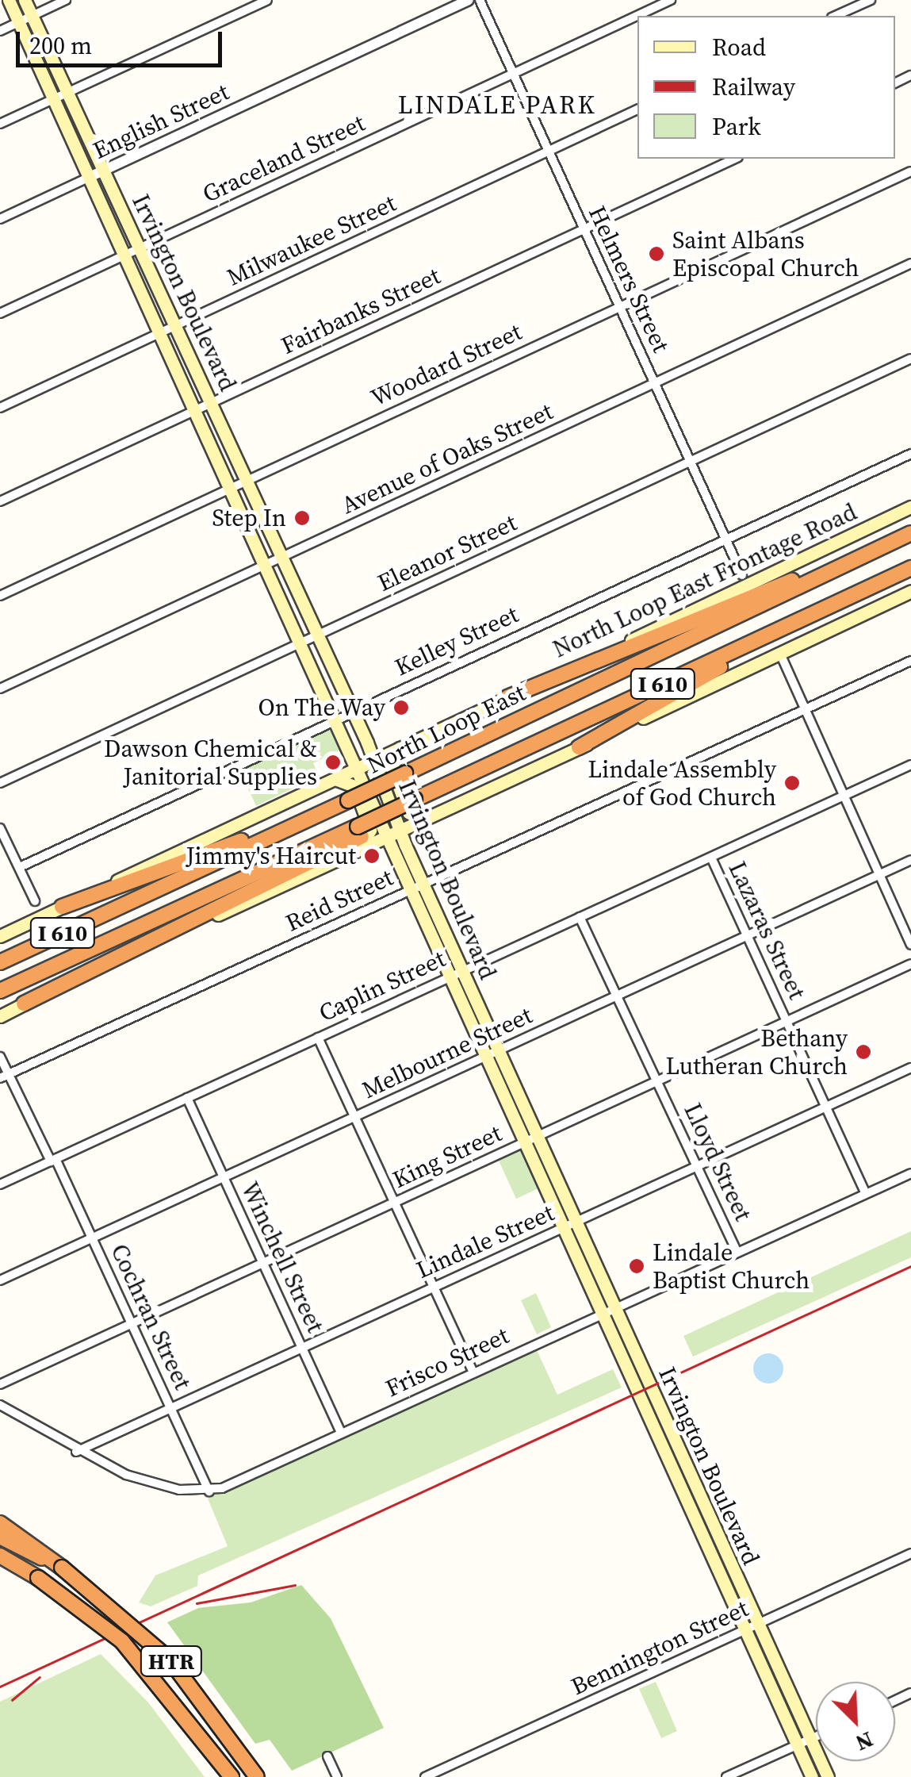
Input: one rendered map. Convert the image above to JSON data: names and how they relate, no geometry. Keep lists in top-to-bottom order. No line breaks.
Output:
{"streets":{"highway":["I 610","North Loop East","HTR"],"main road":["Irvington Boulevard","North Loop East Frontage Road"],"street":["English Street","Graceland Street","Milwaukee Street","Helmers Street","Fairbanks Street","Woodard Street","Avenue of Oaks Street","Eleanor Street","Kelley Street","Reid Street","Lazaras Street","Caplin Street","Melbourne Street","King Street","Lloyd Street","Lindale Street","Winchell Street","Cochran Street","Frisco Street","Bennington Street"]},"crossings":[["English Street","Irvington Boulevard"],["Graceland Street","Helmers Street"],["Graceland Street","Irvington Boulevard"],["Milwaukee Street","Helmers Street"],["Milwaukee Street","Irvington Boulevard"],["Helmers Street","Fairbanks Street"],["Helmers Street","Woodard Street"],["Helmers Street","Avenue of Oaks Street"],["Helmers Street","Eleanor Street"],["Helmers Street","Kelley Street"],["Irvington Boulevard","Fairbanks Street"],["Irvington Boulevard","Woodard Street"],["Irvington Boulevard","Avenue of Oaks Street"],["Irvington Boulevard","Eleanor Street"],["Irvington Boulevard","North Loop East Frontage Road"],["Irvington Boulevard","Kelley Street"],["Irvington Boulevard","Reid Street"],["Irvington Boulevard","Caplin Street"],["Irvington Boulevard","Melbourne Street"],["Irvington Boulevard","King Street"],["Irvington Boulevard","Lindale Street"],["Irvington Boulevard","Frisco Street"],["Irvington Boulevard","Bennington Street"],["Reid Street","Cochran Street"],["Lazaras Street","Caplin Street"],["Lazaras Street","Melbourne Street"],["Lazaras Street","King Street"],["Lazaras Street","Lindale Street"],["Lazaras Street","Frisco Street"],["Caplin Street","Lloyd Street"],["Caplin Street","Winchell Street"],["Caplin Street","Cochran Street"],["Melbourne Street","Lloyd Street"],["Melbourne Street","Winchell Street"],["Melbourne Street","Cochran Street"],["King Street","Lloyd Street"],["King Street","Winchell Street"],["King Street","Cochran Street"],["Lloyd Street","Lindale Street"],["Lloyd Street","Frisco Street"],["Lindale Street","Winchell Street"],["Lindale Street","Cochran Street"],["Winchell Street","Frisco Street"],["Cochran Street","Frisco Street"]],"districts":["LINDALE PARK"],"places":["Saint Albans Episcopal Church","Step In","On The Way","Dawson Chemical & Janitorial Supplies","Lindale Assembly of God Church","Jimmy's Haircut","Bethany Lutheran Church","Lindale Baptist Church"],"legend":["Road","Railway","Park"],"scale_bar":"200 m","north":"bottom right"}
